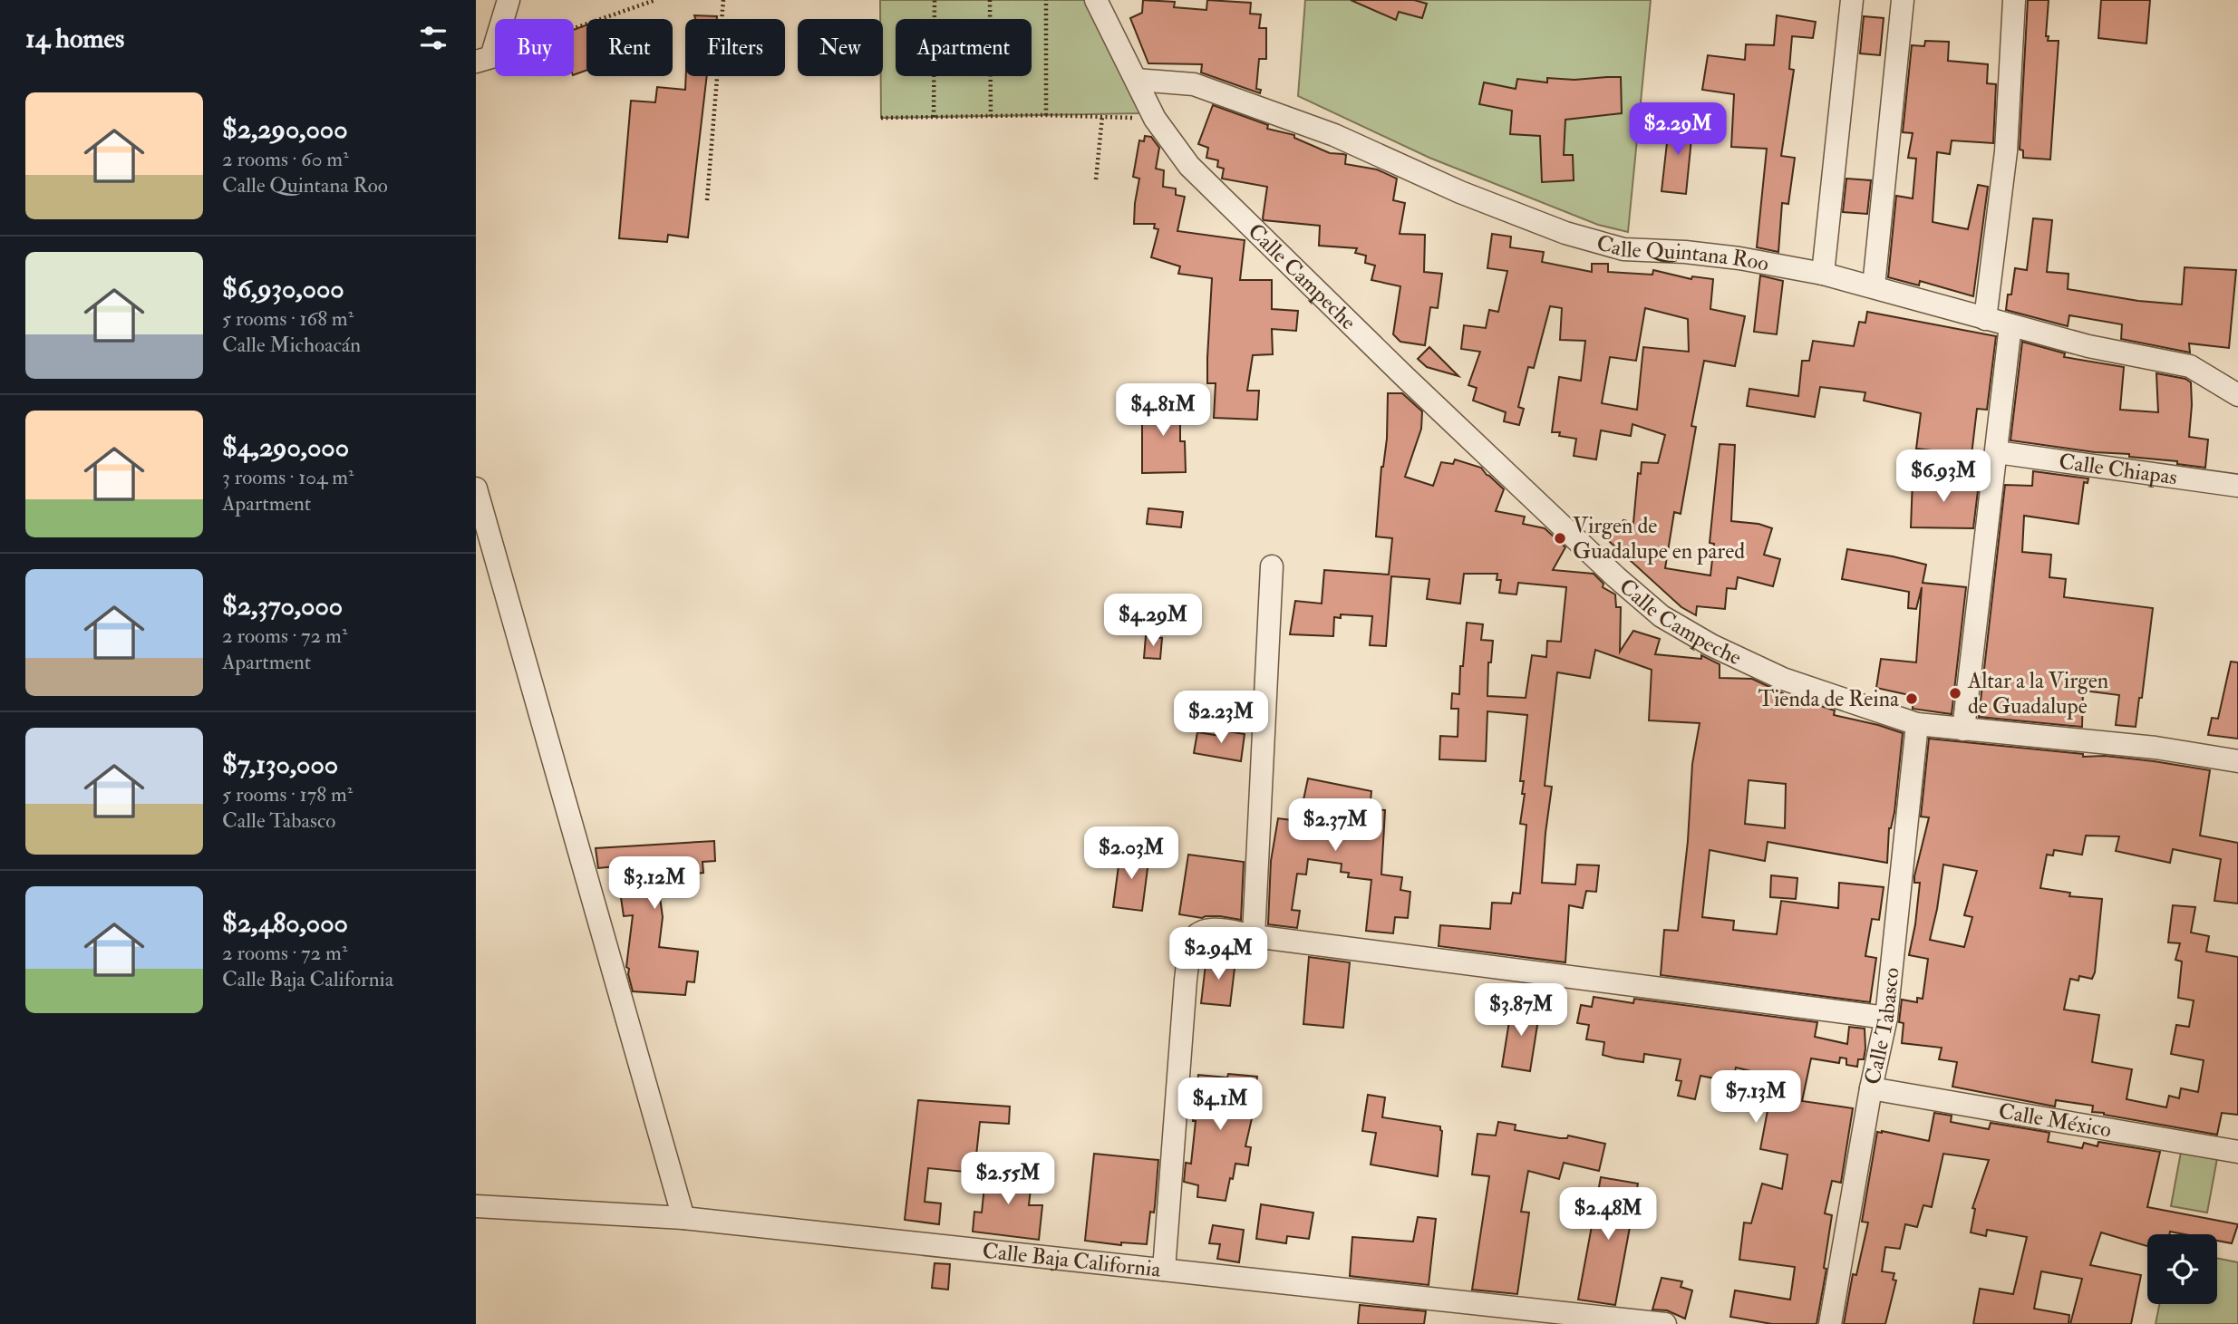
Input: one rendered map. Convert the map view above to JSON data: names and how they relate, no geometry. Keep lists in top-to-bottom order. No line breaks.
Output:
{"streets":{"street":["Calle Quintana Roo","Calle Campeche","Calle Chiapas","Calle Tabasco","Calle México","Calle Baja California"]},"crossings":[["Calle Quintana Roo","Calle Campeche"],["Calle Campeche","Calle Tabasco"],["Calle Tabasco","Calle México"]],"places":["Virgen de Guadalupe en pared","Altar a la Virgen de Guadalupe","Tienda de Reina"],"page":{"heading":"14 homes","chip":["Buy","Rent","Filters","New","Apartment"],"list":[{"name":"$2,290,000","note":"2 rooms · 60 m² · Calle Quintana Roo"},{"name":"$6,930,000","note":"5 rooms · 168 m² · Calle Michoacán"},{"name":"$4,290,000","note":"3 rooms · 104 m² · Apartment"},{"name":"$2,370,000","note":"2 rooms · 72 m² · Apartment"},{"name":"$7,130,000","note":"5 rooms · 178 m² · Calle Tabasco"},{"name":"$2,480,000","note":"2 rooms · 72 m² · Calle Baja California"}],"price":["$2.29M","$4.81M","$6.93M","$4.29M","$2.23M","$2.37M","$2.03M","$3.12M","$2.94M","$3.87M","$7.13M","$4.1M","$2.55M","$2.48M"]}}
